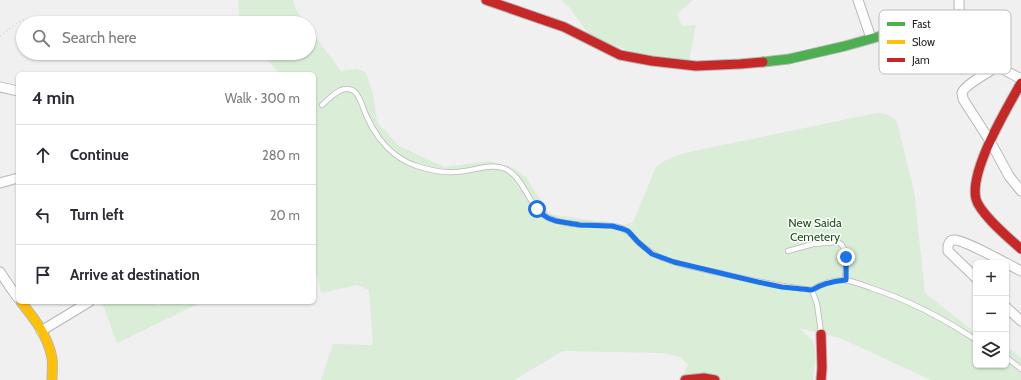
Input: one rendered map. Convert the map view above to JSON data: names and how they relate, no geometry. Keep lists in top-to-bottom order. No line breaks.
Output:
{"parks":["New Saida Cemetery"],"legend":["Fast","Slow","Jam"],"page":{"search":"Search here","heading":["4 min","Walk · 300 m"],"list":[["Continue","280 m"],["Turn left","20 m"],"Arrive at destination"],"map_buttons":["+","−"]}}
